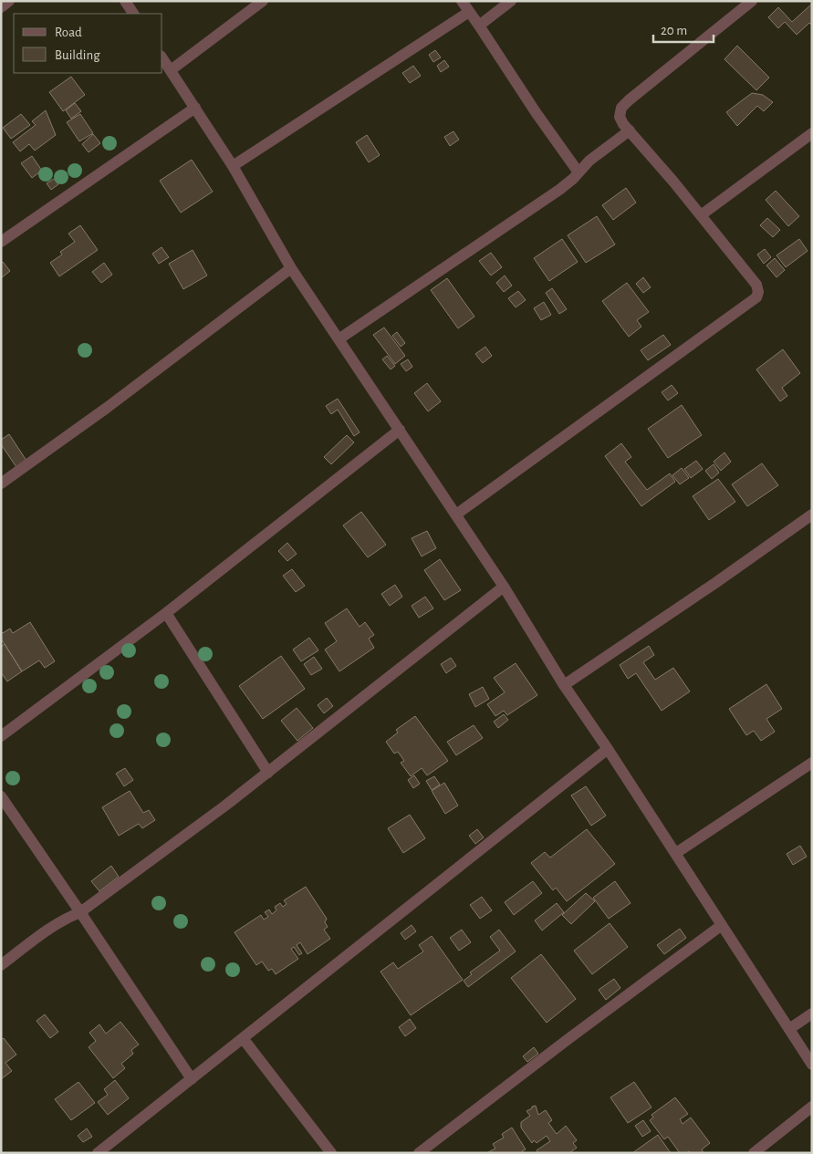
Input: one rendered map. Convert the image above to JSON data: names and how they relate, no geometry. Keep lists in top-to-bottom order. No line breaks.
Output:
{"legend":["Road","Building"],"scale_bar":"20 m"}
